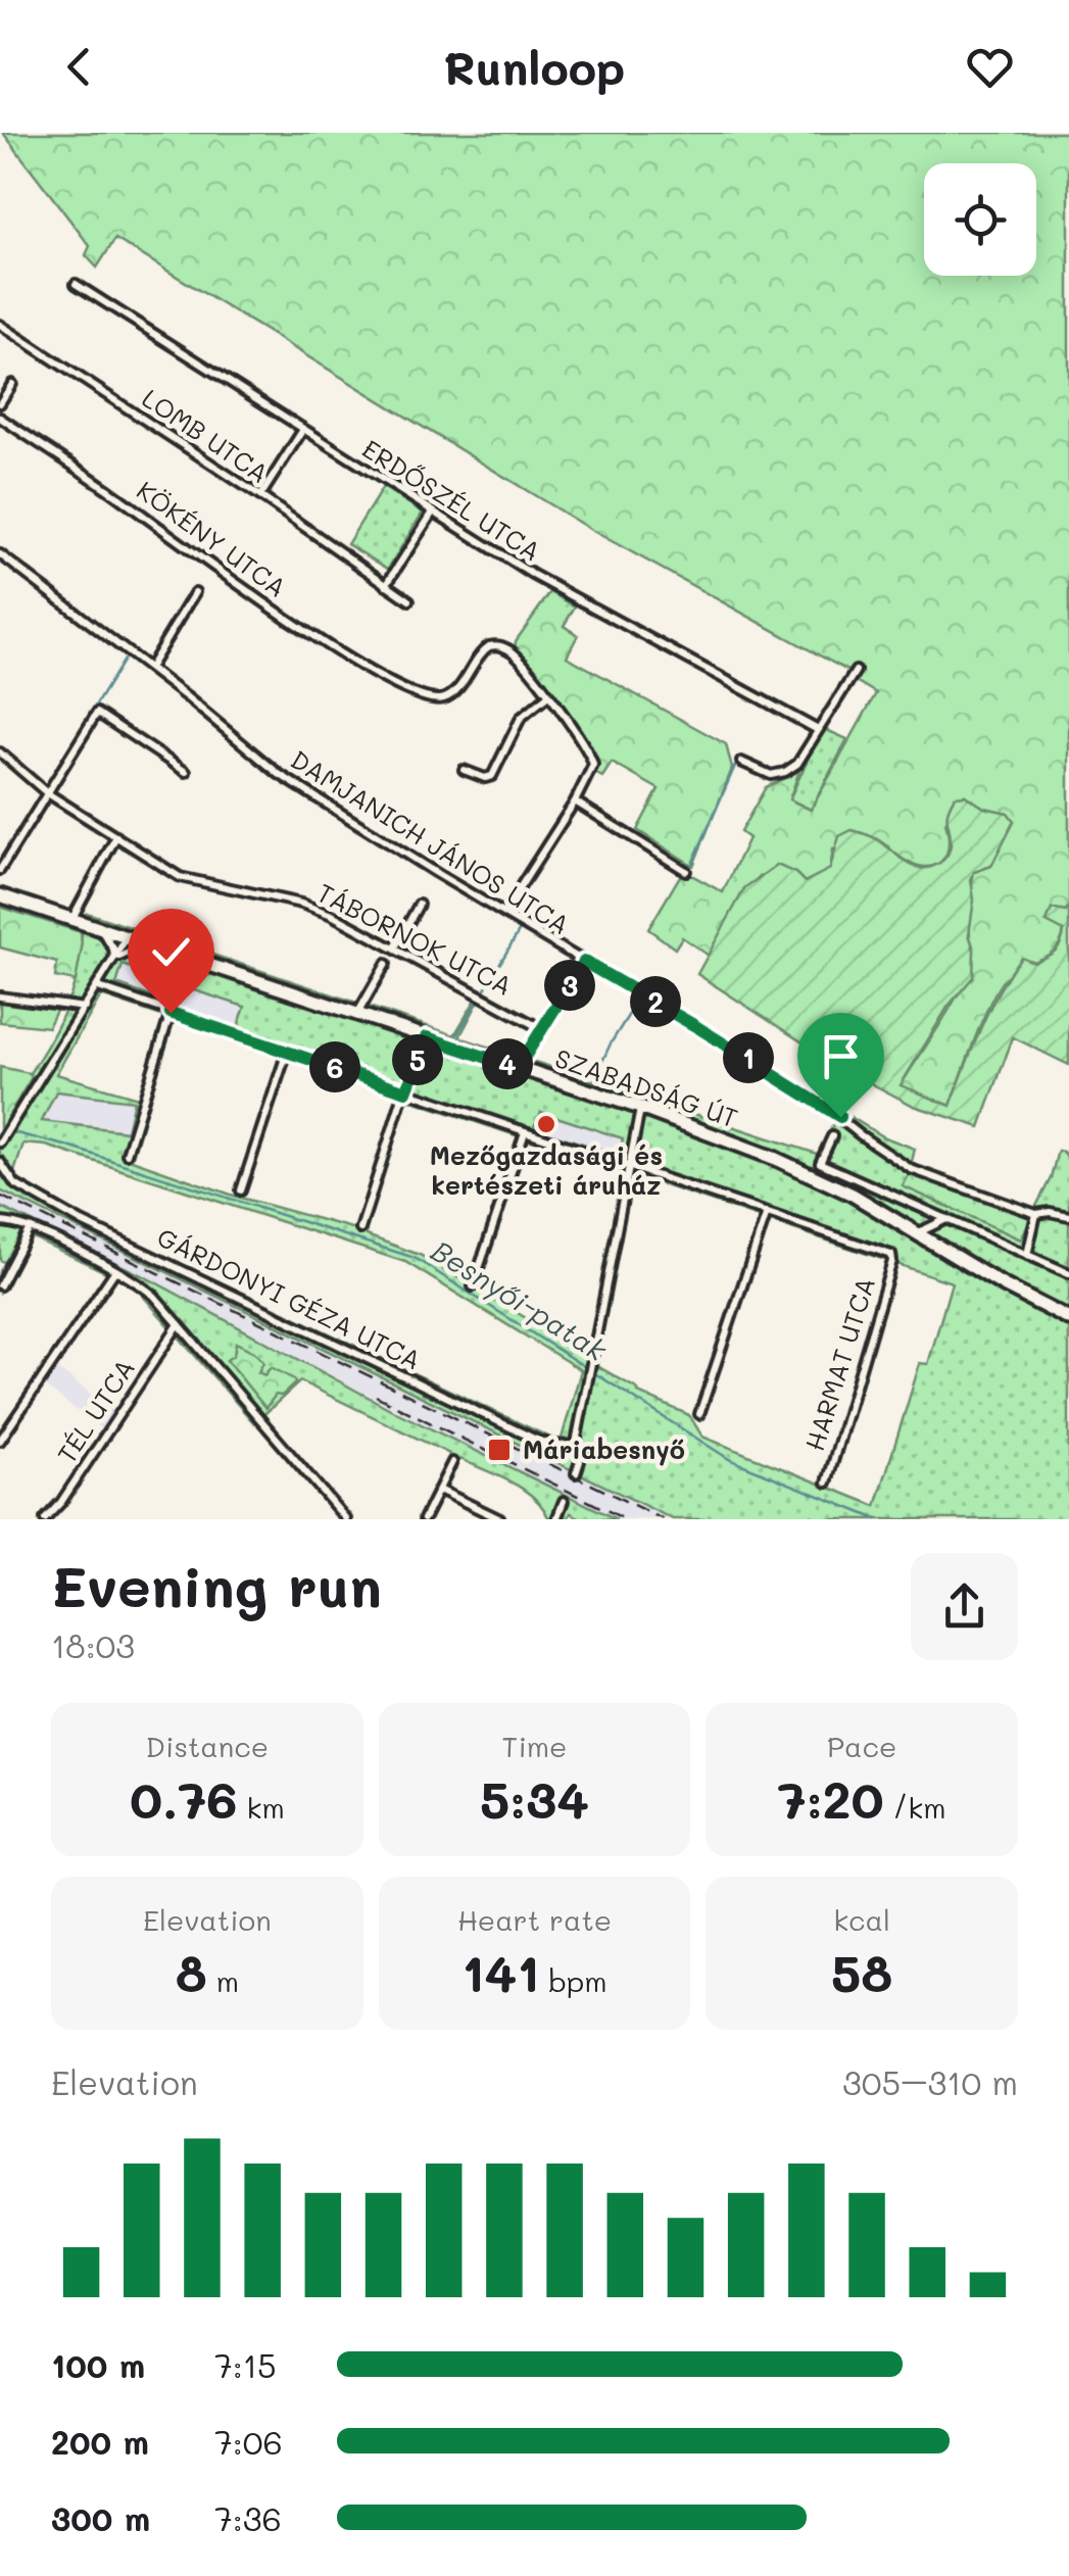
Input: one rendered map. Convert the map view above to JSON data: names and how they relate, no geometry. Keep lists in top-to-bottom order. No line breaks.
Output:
{"streets":{"main road":["SZABADSÁG ÚT"],"street":["LOMB UTCA","ERDŐSZÉL UTCA","KÖKÉNY UTCA","DAMJANICH JÁNOS UTCA","TÁBORNOK UTCA","GÁRDONYI GÉZA UTCA","HARMAT UTCA","TÉL UTCA"]},"water":["Besnyői-patak"],"places":{"other":["Mezőgazdasági és kertészeti áruház"],"transit":["Máriabesnyő"]},"page":{"header":"Runloop","pins":["3","2","1","5","4","6"],"heading":["Evening run","18:03"],"stats":[["Distance","0.76 km"],["Time","5:34"],["Pace","7:20 /km"],["Elevation","8 m"],["Heart rate","141 bpm"],["kcal","58"]],"chart":["Elevation","305–310 m"],"list":[{"name":"100 m","note":"7:15"},{"name":"200 m","note":"7:06"},{"name":"300 m","note":"7:36"}]}}
